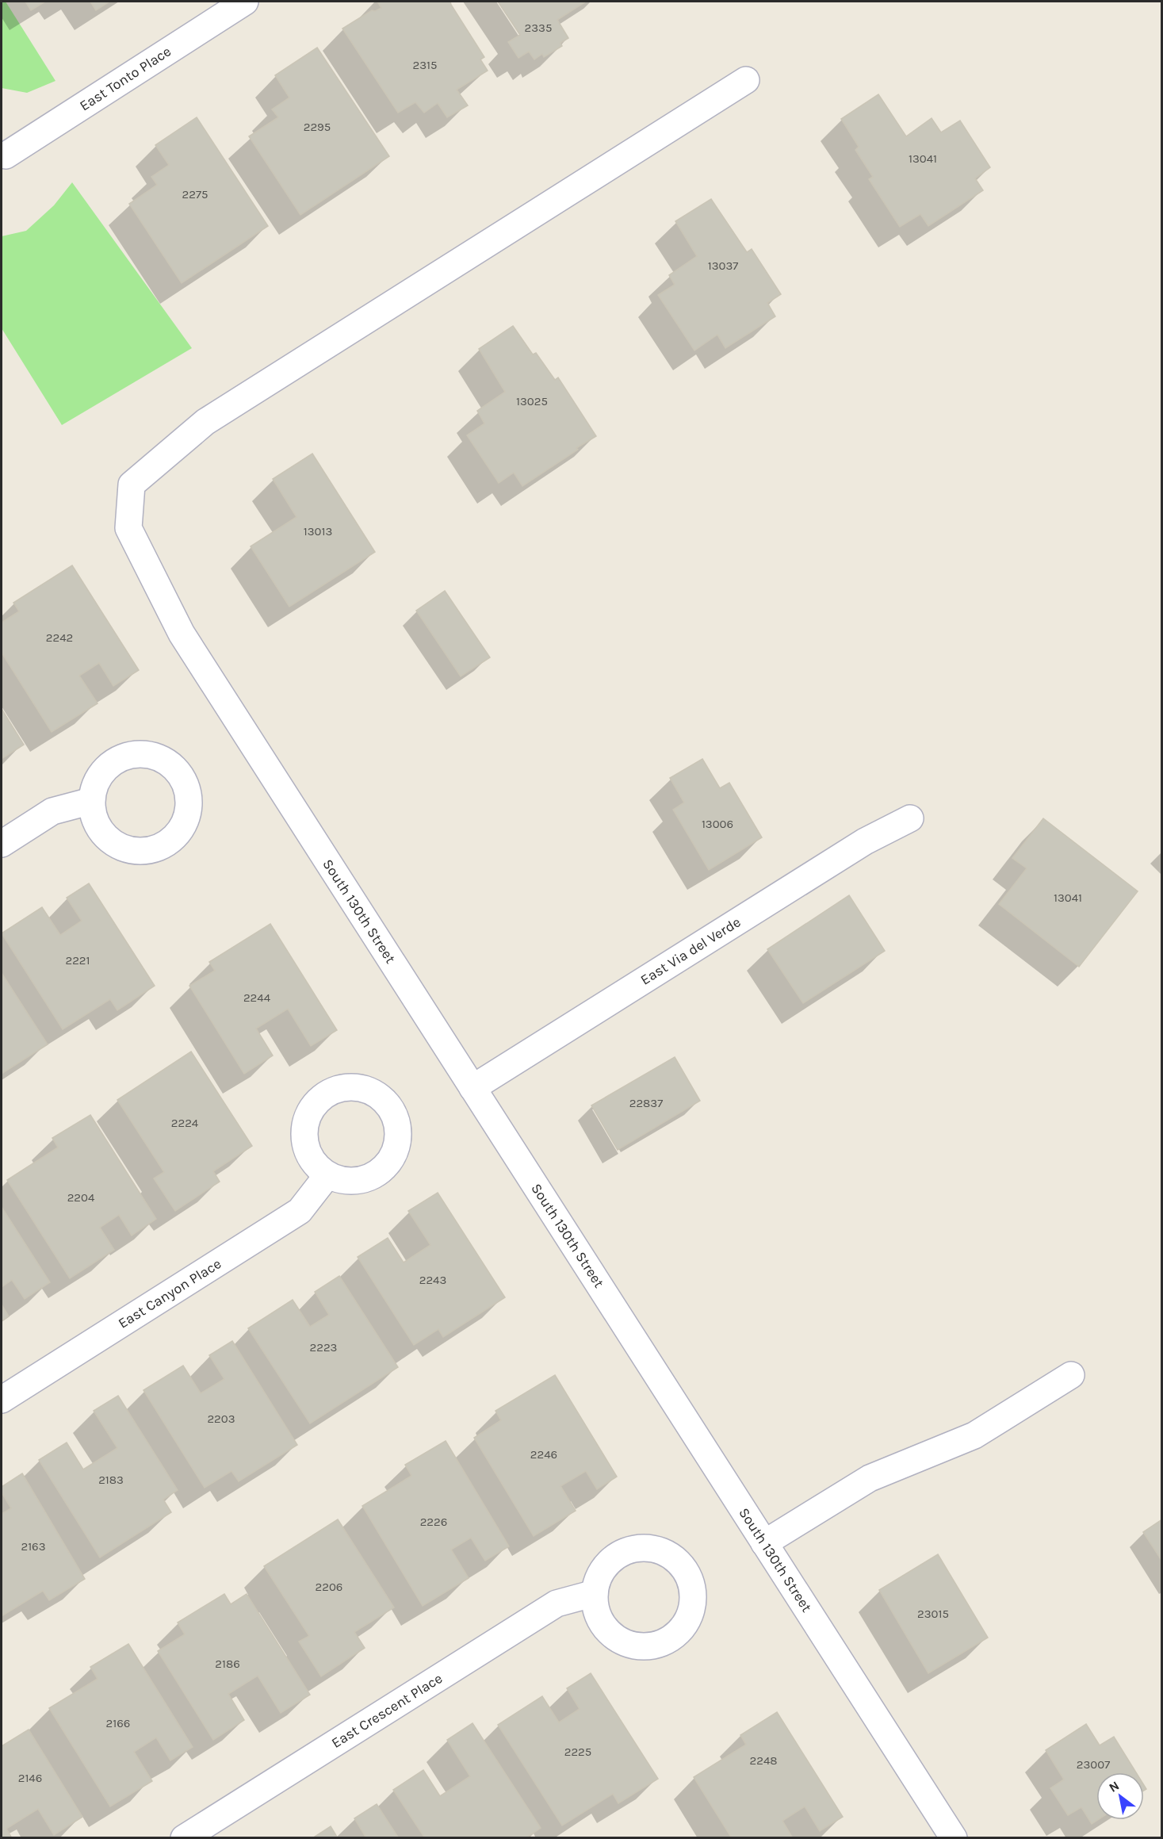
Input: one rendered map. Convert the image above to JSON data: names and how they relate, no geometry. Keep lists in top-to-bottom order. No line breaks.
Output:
{"streets":{"street":["East Tonto Place","South 130th Street","East Via del Verde","East Canyon Place","East Crescent Place"]},"crossings":[["South 130th Street","East Via del Verde"]],"house_numbers":["2335","2315","2295","13041","2275","13037","13025","13013","2242","13006","13041","2221","2244","22837","2224","2204","2243","2223","2203","2246","2183","2226","2163","2206","23015","2186","2166","2225","2248","23007","2146"],"north":"top left"}
